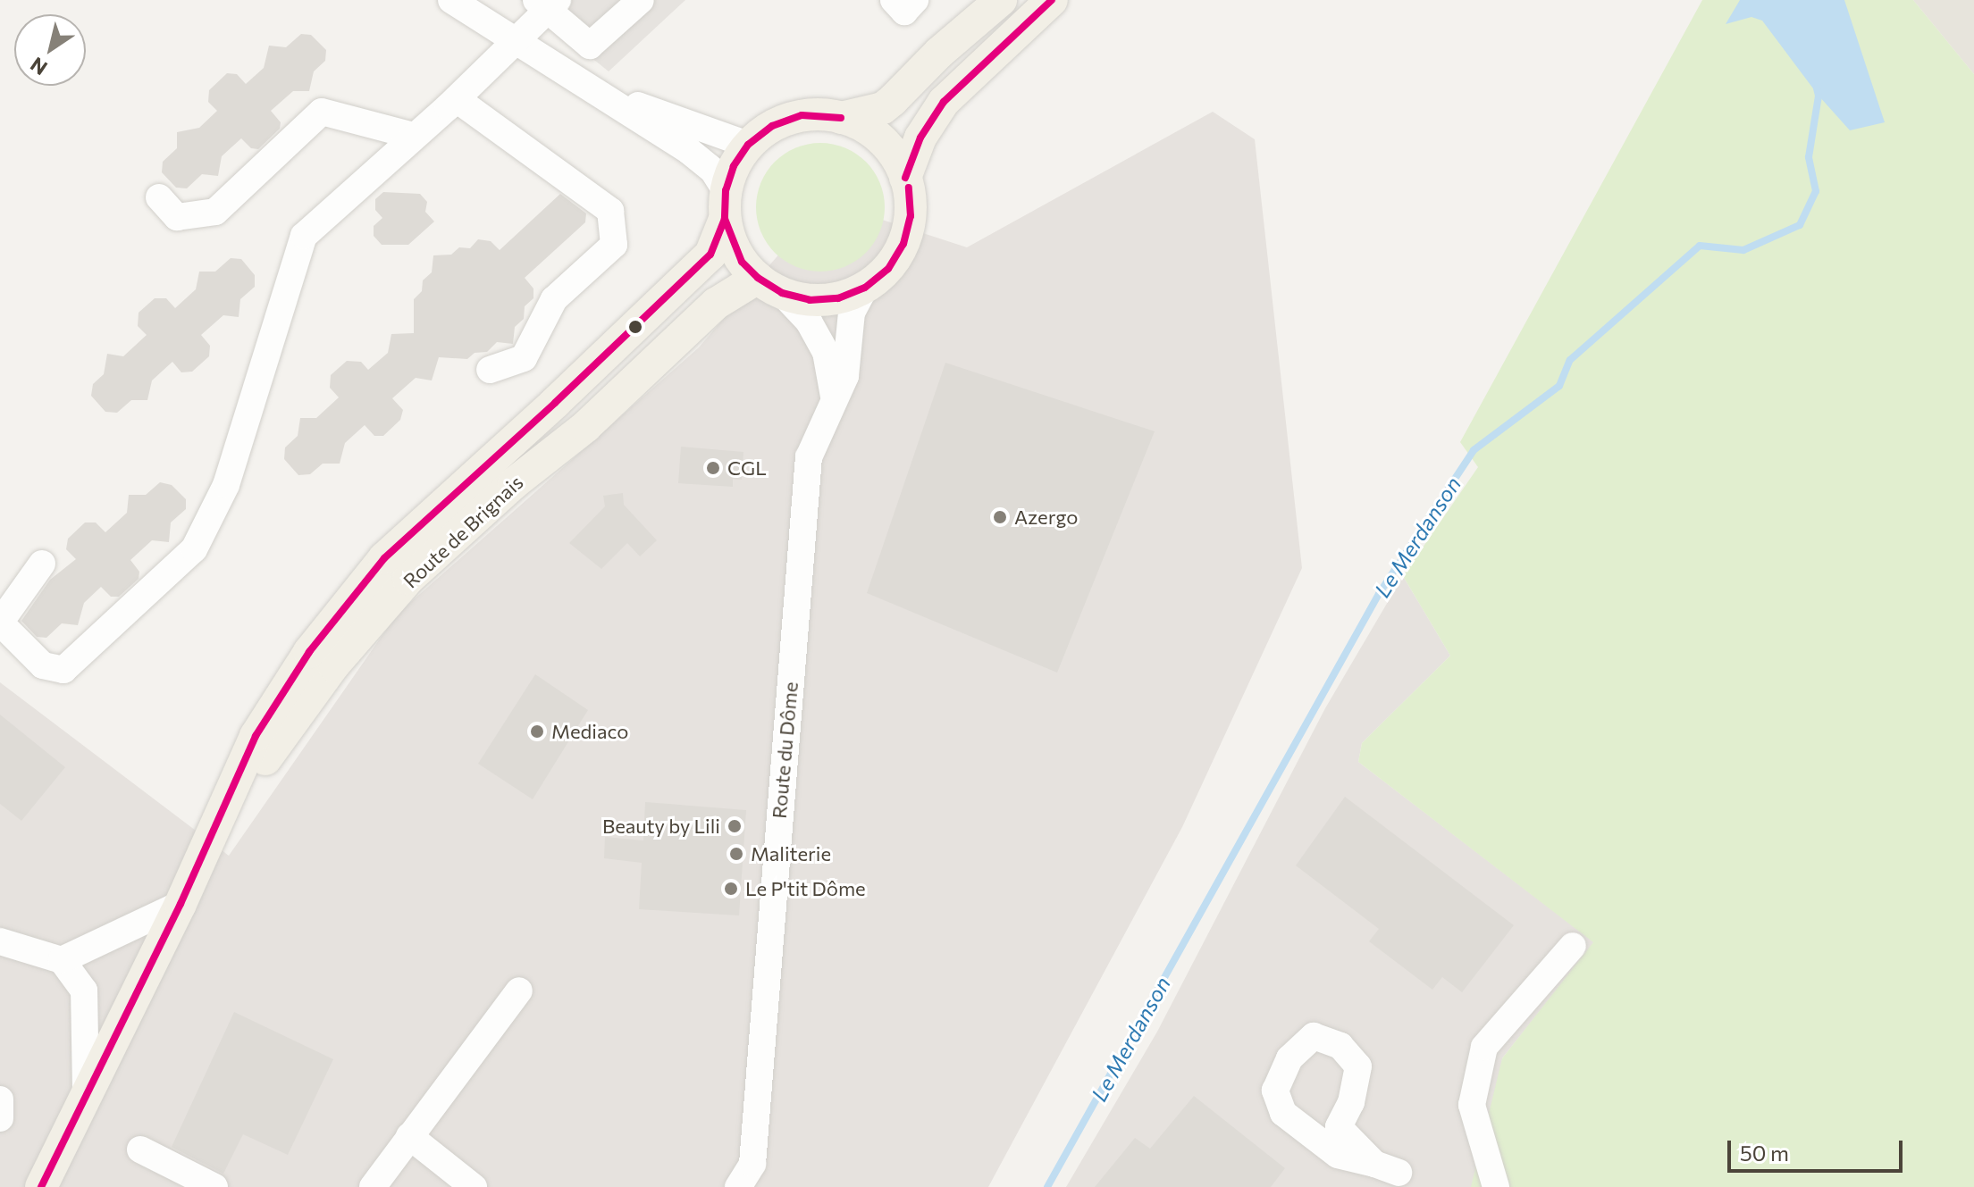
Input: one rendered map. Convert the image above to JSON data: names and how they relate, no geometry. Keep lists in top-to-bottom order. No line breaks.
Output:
{"streets":{"main road":["Route de Brignais"],"street":["Route du Dôme"]},"crossings":[["Route de Brignais","Route du Dôme"]],"water":["Le Merdanson"],"places":["CGL","Azergo","Mediaco","Beauty by Lili","Maliterie","Le P'tit Dôme"],"scale_bar":"50 m","north":"bottom left"}
